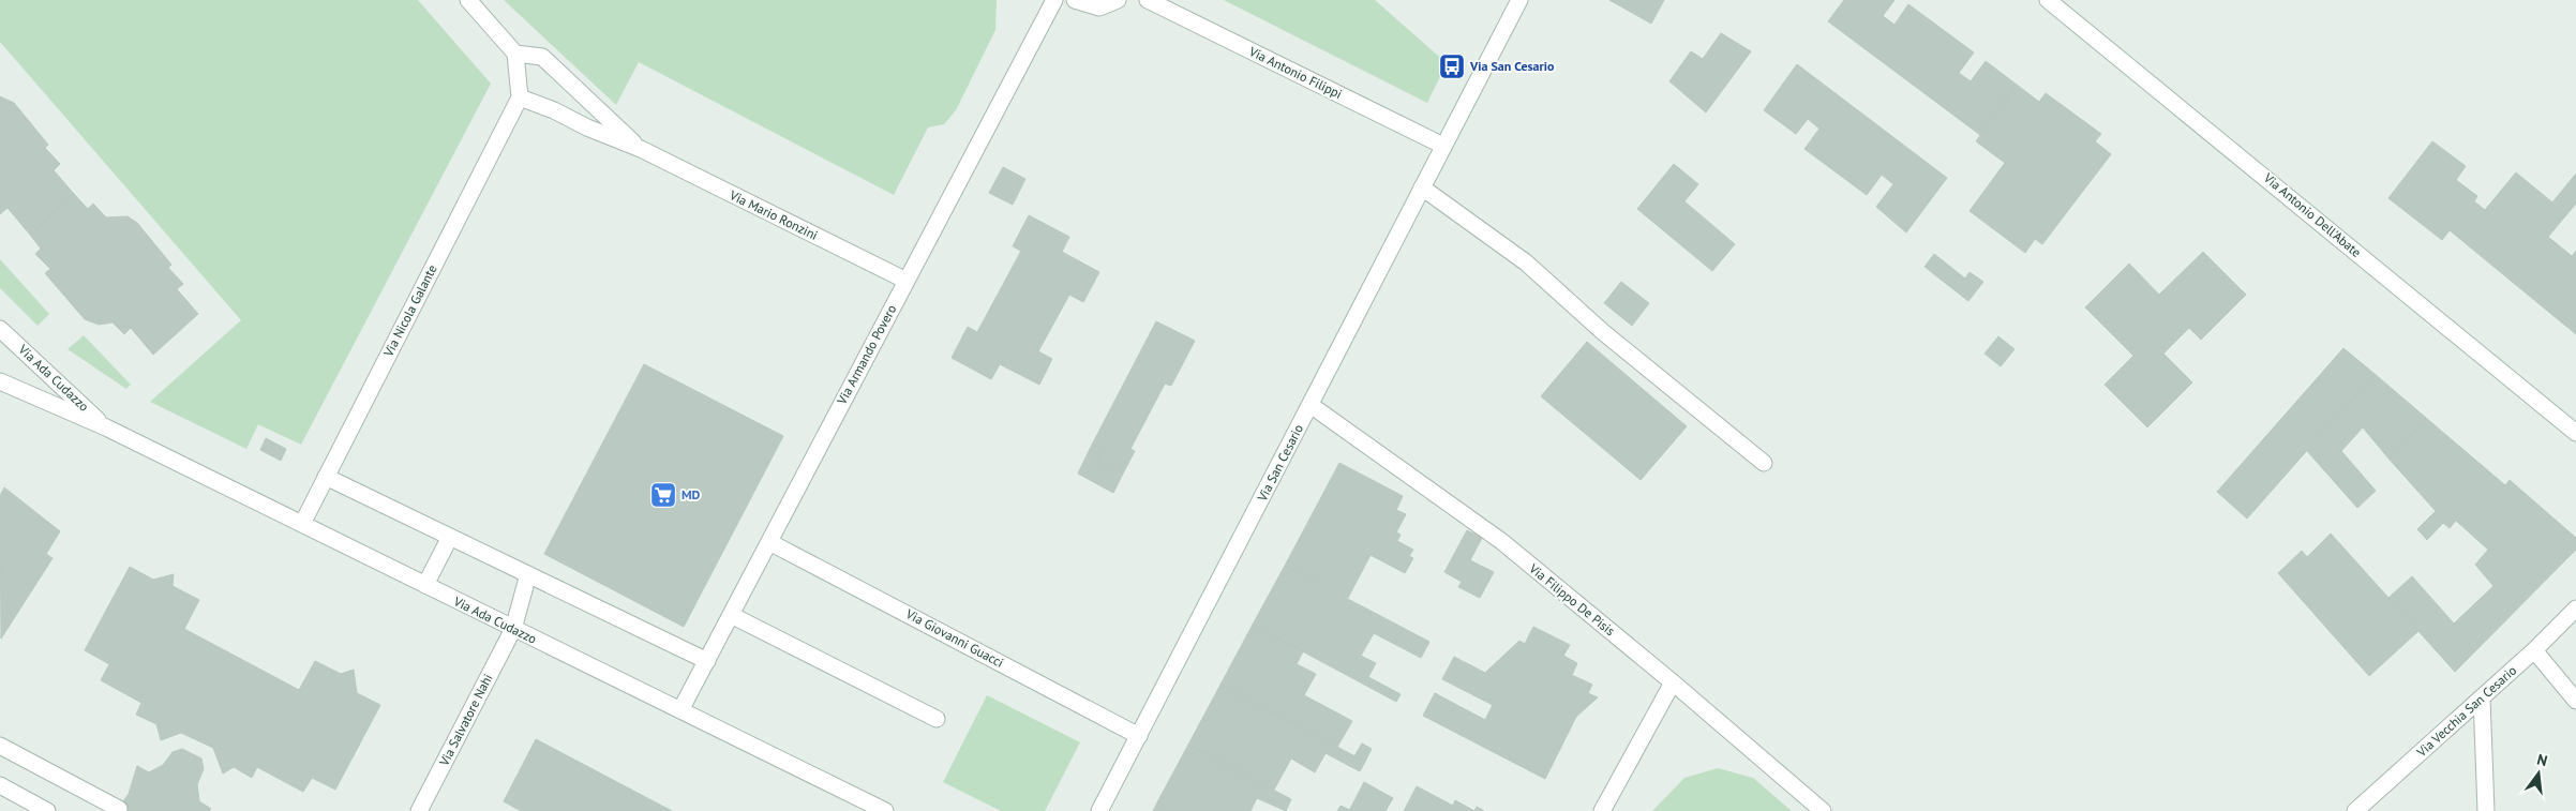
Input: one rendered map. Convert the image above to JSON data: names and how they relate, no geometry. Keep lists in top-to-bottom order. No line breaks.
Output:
{"streets":{"street":["Via Antonio Filippi","Via Mario Ronzini","Via Antonio Dell'Abate","Via Nicola Galante","Via Armando Povero","Via Ada Cudazzo","Via San Cesario","Via Filippo De Pisis","Via Giovanni Guacci","Via Vecchia San Cesario","Via Salvatore Nahi"]},"crossings":[["Via Antonio Filippi","Via San Cesario"],["Via Mario Ronzini","Via Nicola Galante"],["Via Mario Ronzini","Via Armando Povero"],["Via Nicola Galante","Via Ada Cudazzo"],["Via Armando Povero","Via Ada Cudazzo"],["Via Armando Povero","Via Giovanni Guacci"],["Via Ada Cudazzo","Via Salvatore Nahi"],["Via San Cesario","Via Filippo De Pisis"],["Via San Cesario","Via Giovanni Guacci"]],"places":{"bus stop":["Via San Cesario"],"supermarket":["MD"]},"north":"top"}
